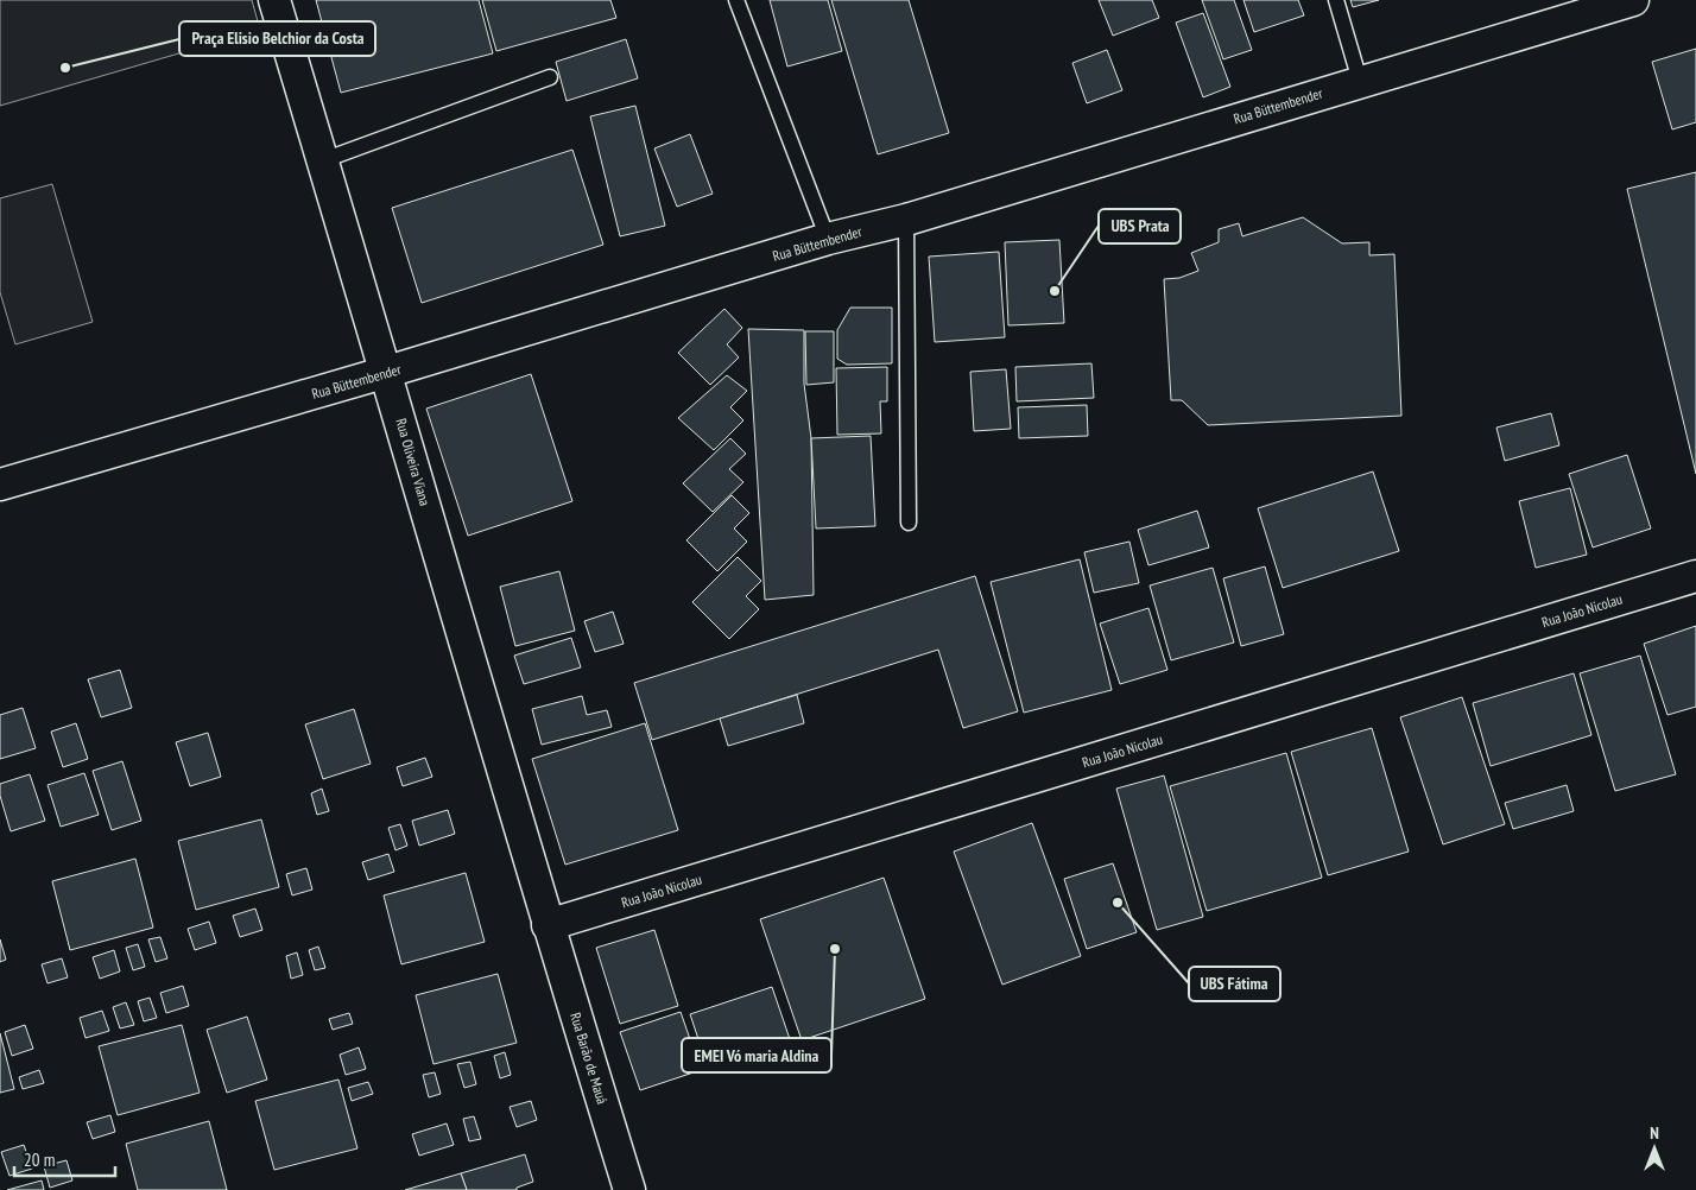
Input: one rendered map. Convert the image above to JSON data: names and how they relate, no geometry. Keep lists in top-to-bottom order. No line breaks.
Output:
{"streets":{"street":["Rua Büttembender","Rua Oliveira Viana","Rua João Nicolau","Rua Barão de Mauá"]},"crossings":[["Rua Büttembender","Rua Oliveira Viana"],["Rua Oliveira Viana","Rua João Nicolau"],["Rua Oliveira Viana","Rua Barão de Mauá"],["Rua João Nicolau","Rua Barão de Mauá"]],"places":["Praça Elisio Belchior da Costa","UBS Prata","UBS Fátima","EMEI Vó maria Aldina"],"scale_bar":"20 m","north":"top"}
